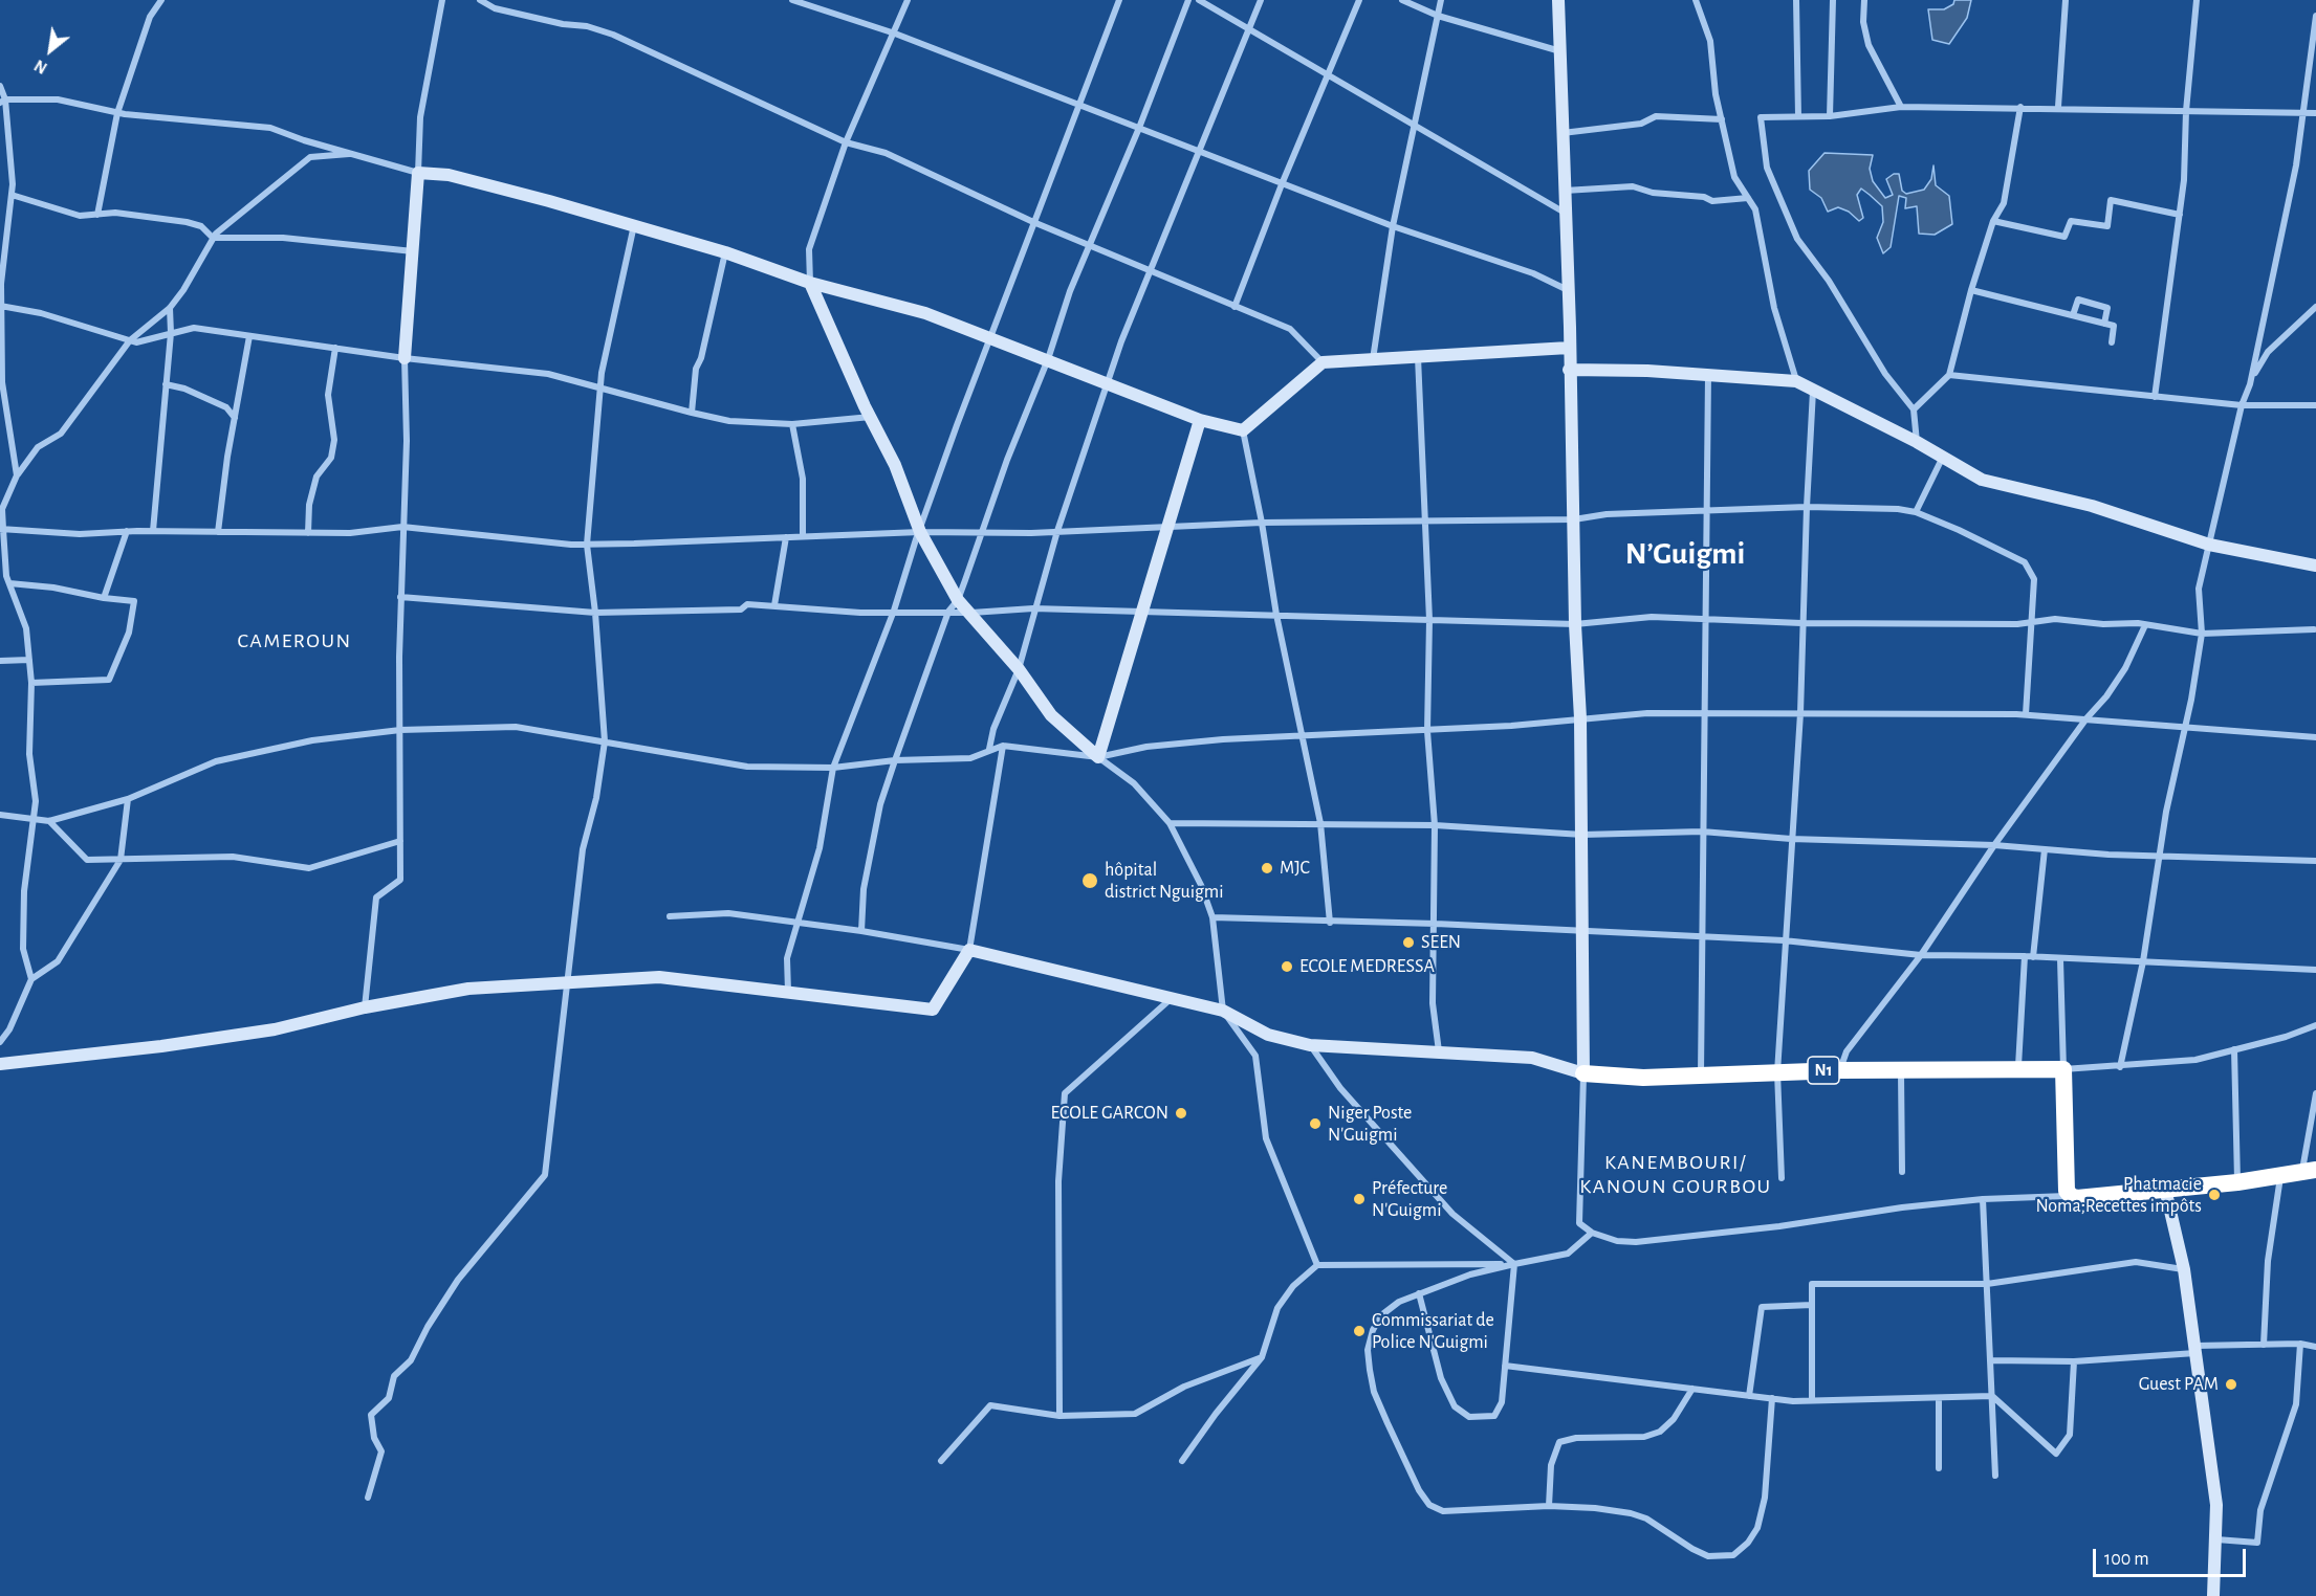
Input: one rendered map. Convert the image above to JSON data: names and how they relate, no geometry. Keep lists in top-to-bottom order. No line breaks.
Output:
{"streets":{"highway":["N1"]},"districts":["N’Guigmi","CAMEROUN","KANEMBOURI/ KANOUN GOURBOU"],"places":["MJC","hôpital district Nguigmi","SEEN","ECOLE MEDRESSA","ECOLE GARCON","Niger Poste N'Guigmi","Phatmacie Noma;Recettes impôts","Préfecture N'Guigmi","Commissariat de Police N'Guigmi","Guest PAM"],"scale_bar":"100 m","north":"bottom left"}
